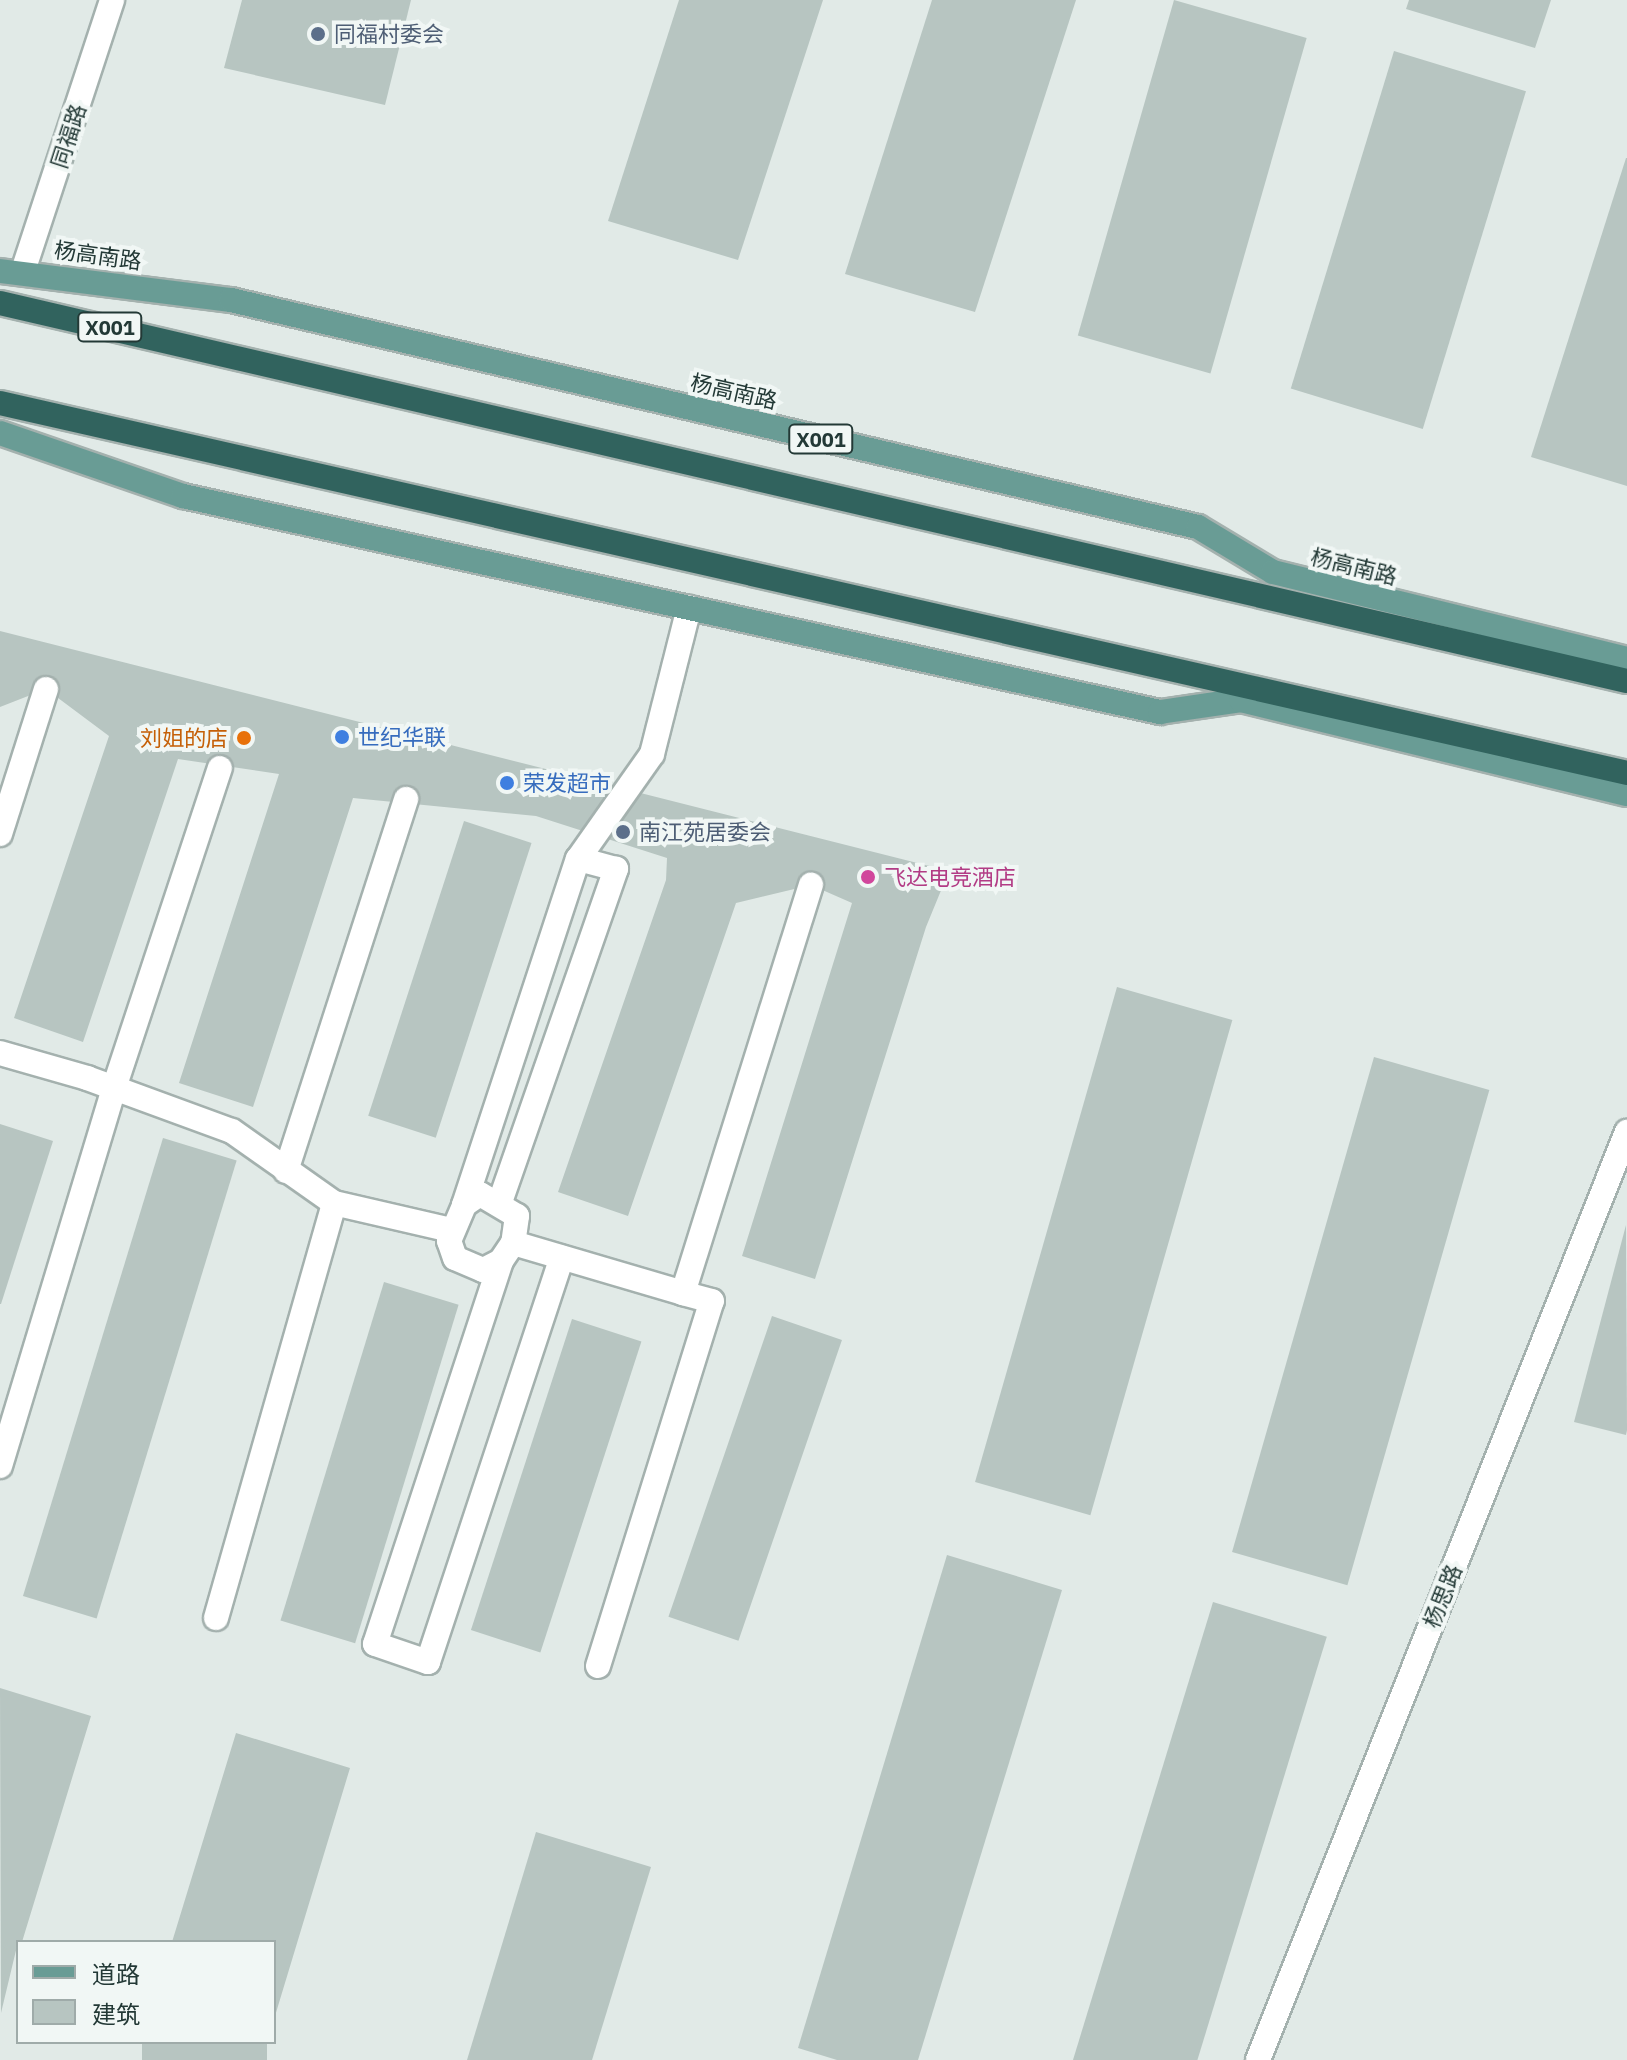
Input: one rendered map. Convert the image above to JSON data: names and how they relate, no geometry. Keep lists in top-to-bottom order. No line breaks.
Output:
{"streets":{"highway":["X001"],"main road":["杨高南路"],"street":["同福路","杨思路"]},"crossings":[["同福路","杨高南路"]],"places":["同福村委会","世纪华联","刘姐的店","荣发超市","南江苑居委会","飞达电竞酒店"],"legend":["道路","建筑"]}
